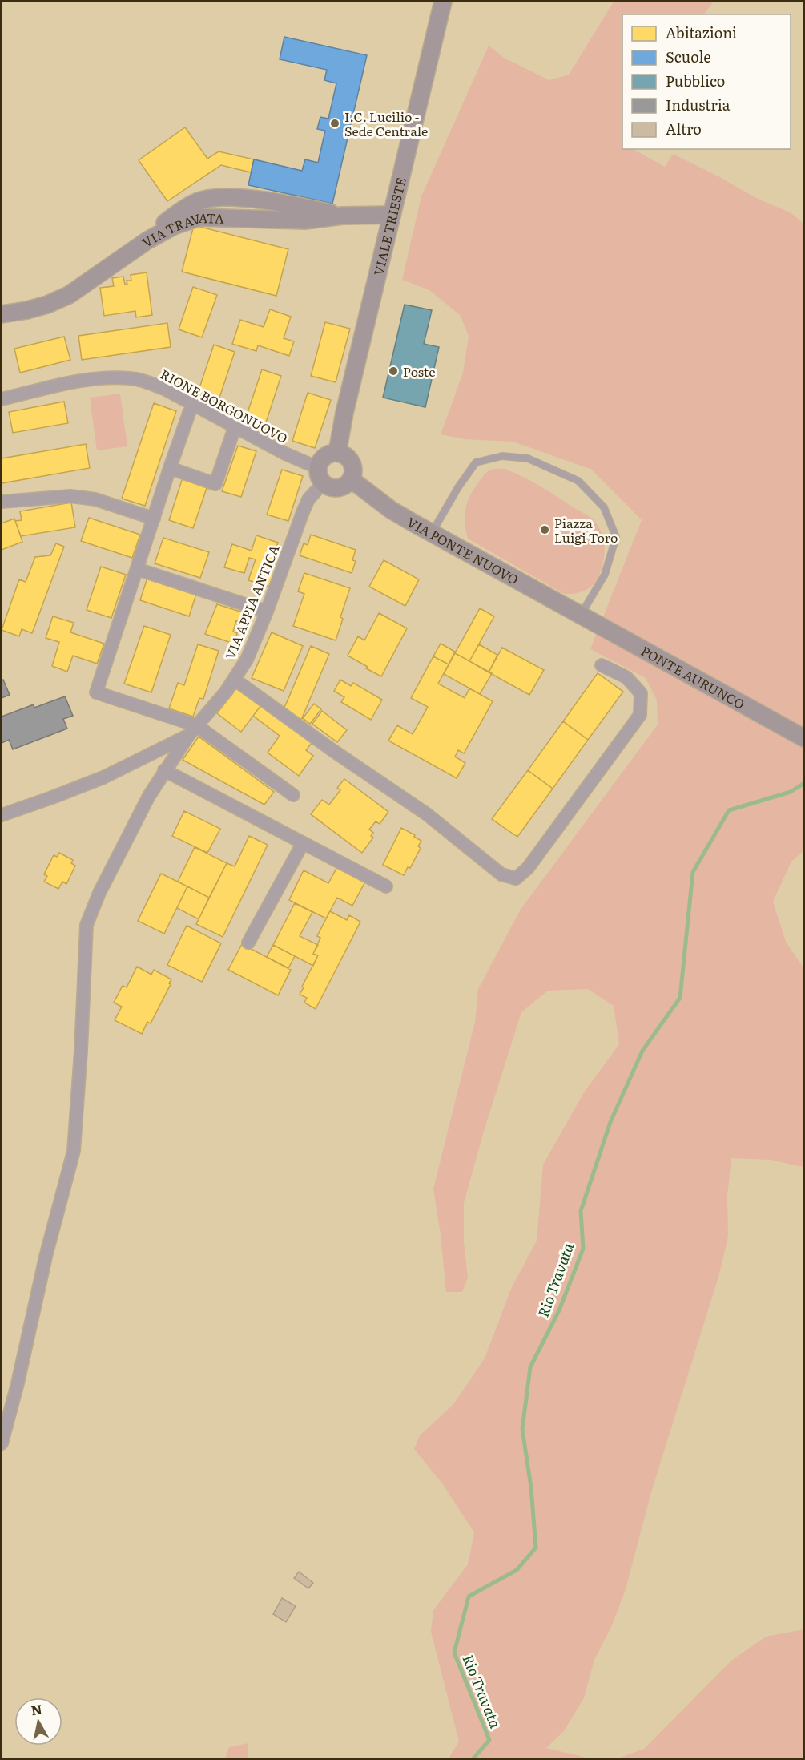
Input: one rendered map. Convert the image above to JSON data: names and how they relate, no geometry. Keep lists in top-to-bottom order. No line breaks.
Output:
{"streets":{"street":["VIA TRAVATA","VIALE TRIESTE","RIONE BORGONUOVO","VIA PONTE NUOVO","VIA APPIA ANTICA","PONTE AURUNCO"]},"crossings":[["VIA TRAVATA","VIALE TRIESTE"],["VIALE TRIESTE","RIONE BORGONUOVO"],["VIALE TRIESTE","VIA PONTE NUOVO"],["VIALE TRIESTE","VIA APPIA ANTICA"],["RIONE BORGONUOVO","VIA PONTE NUOVO"],["RIONE BORGONUOVO","VIA APPIA ANTICA"],["VIA PONTE NUOVO","VIA APPIA ANTICA"],["VIA PONTE NUOVO","PONTE AURUNCO"]],"water":["Rio Travata"],"places":["I.C. Lucilio - Sede Centrale","Poste","Piazza Luigi Toro"],"legend":["Abitazioni","Scuole","Pubblico","Industria","Altro"],"north":"top"}
